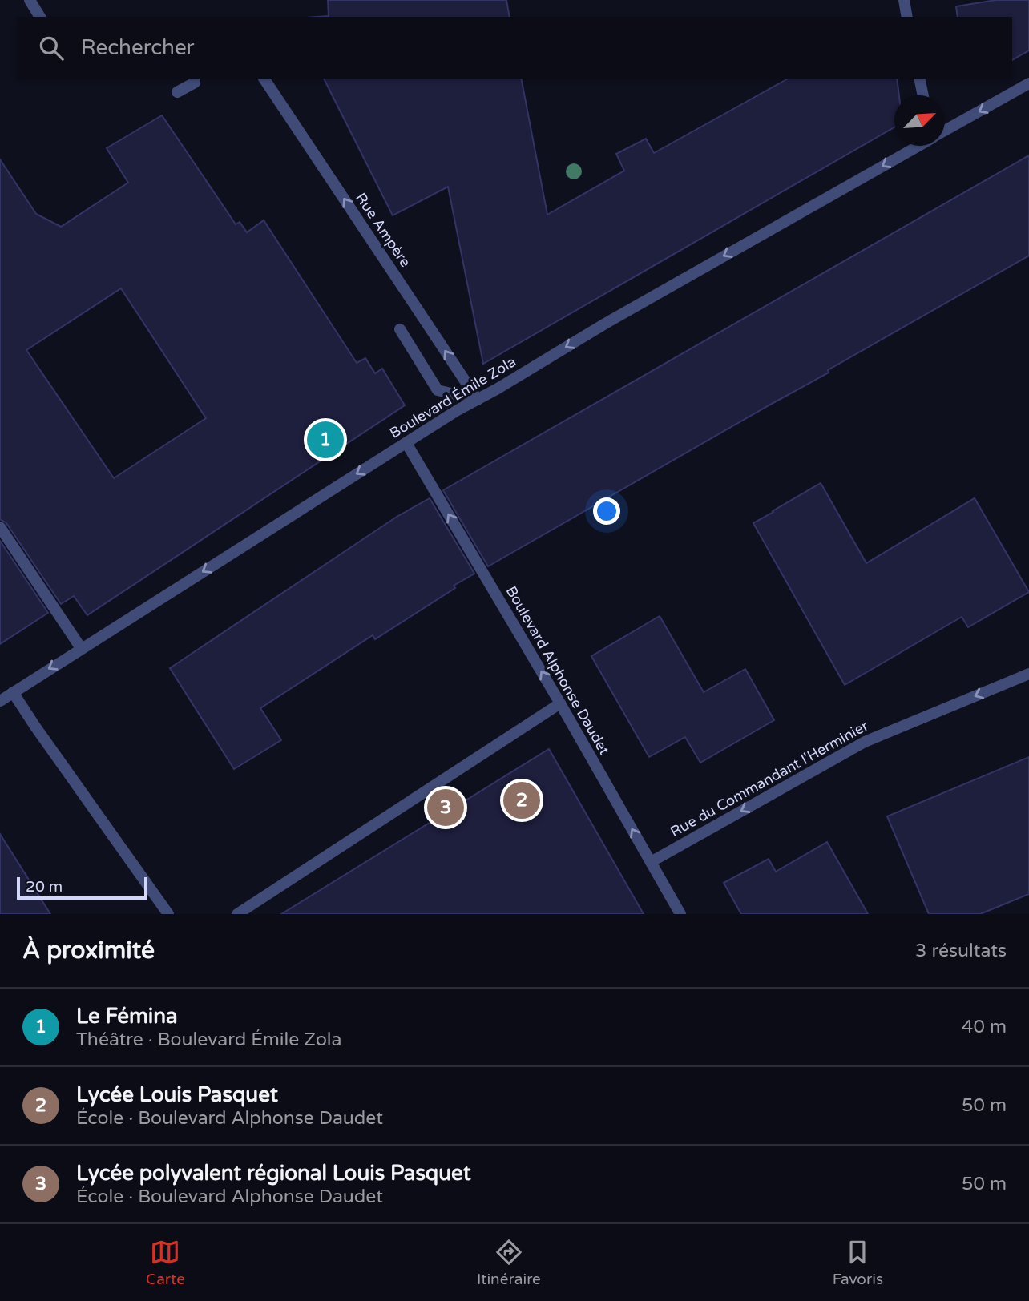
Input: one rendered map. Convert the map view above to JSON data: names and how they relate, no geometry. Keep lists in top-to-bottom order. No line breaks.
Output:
{"streets":{"street":["Rue Ampère","Boulevard Émile Zola","Boulevard Alphonse Daudet","Rue du Commandant l'Herminier"]},"crossings":[["Rue Ampère","Boulevard Émile Zola"],["Boulevard Émile Zola","Boulevard Alphonse Daudet"],["Boulevard Alphonse Daudet","Rue du Commandant l'Herminier"]],"one_way":["Rue Ampère","Boulevard Émile Zola","Boulevard Alphonse Daudet","Rue du Commandant l'Herminier"],"scale_bar":"20 m","north":"top right","page":{"search":"Rechercher","pins":["1","2","3"],"scale":"20 m","heading":["À proximité","3 résultats"],"list":[{"mark":"1","name":"Le Fémina","note":"Théâtre · Boulevard Émile Zola","value":"40 m"},{"mark":"2","name":"Lycée Louis Pasquet","note":"École · Boulevard Alphonse Daudet","value":"50 m"},{"mark":"3","name":"Lycée polyvalent régional Louis Pasquet","note":"École · Boulevard Alphonse Daudet","value":"50 m"}],"nav":["Carte","Itinéraire","Favoris"]}}
